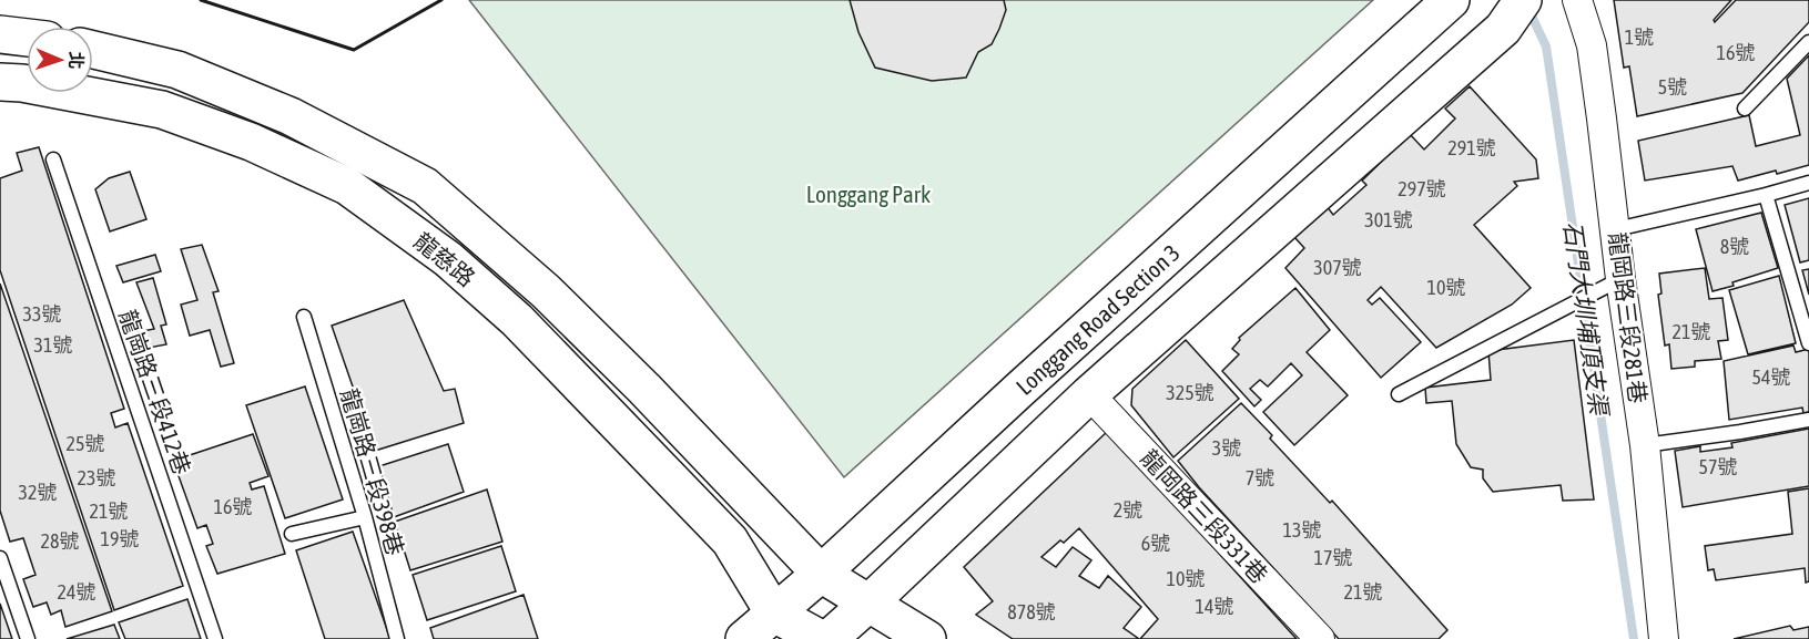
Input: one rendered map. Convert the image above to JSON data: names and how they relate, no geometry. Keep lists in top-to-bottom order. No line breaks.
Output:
{"streets":{"street":["龍慈路","龍岡路三段281巷","Longgang Road Section 3","龍岡路三段331巷"],"lane":["龍崗路三段412巷","龍崗路三段398巷"]},"crossings":[["龍慈路","Longgang Road Section 3"],["Longgang Road Section 3","龍岡路三段331巷"]],"water":["石門大圳埔頂支渠"],"parks":["Longgang Park"],"house_numbers":["1號","16號","5號","291號","297號","301號","8號","307號","10號","33號","21號","31號","54號","325號","25號","3號","57號","23號","7號","32號","16號","2號","21號","13號","19號","28號","6號","17號","10號","24號","21號","14號","878號"],"north":"right"}
